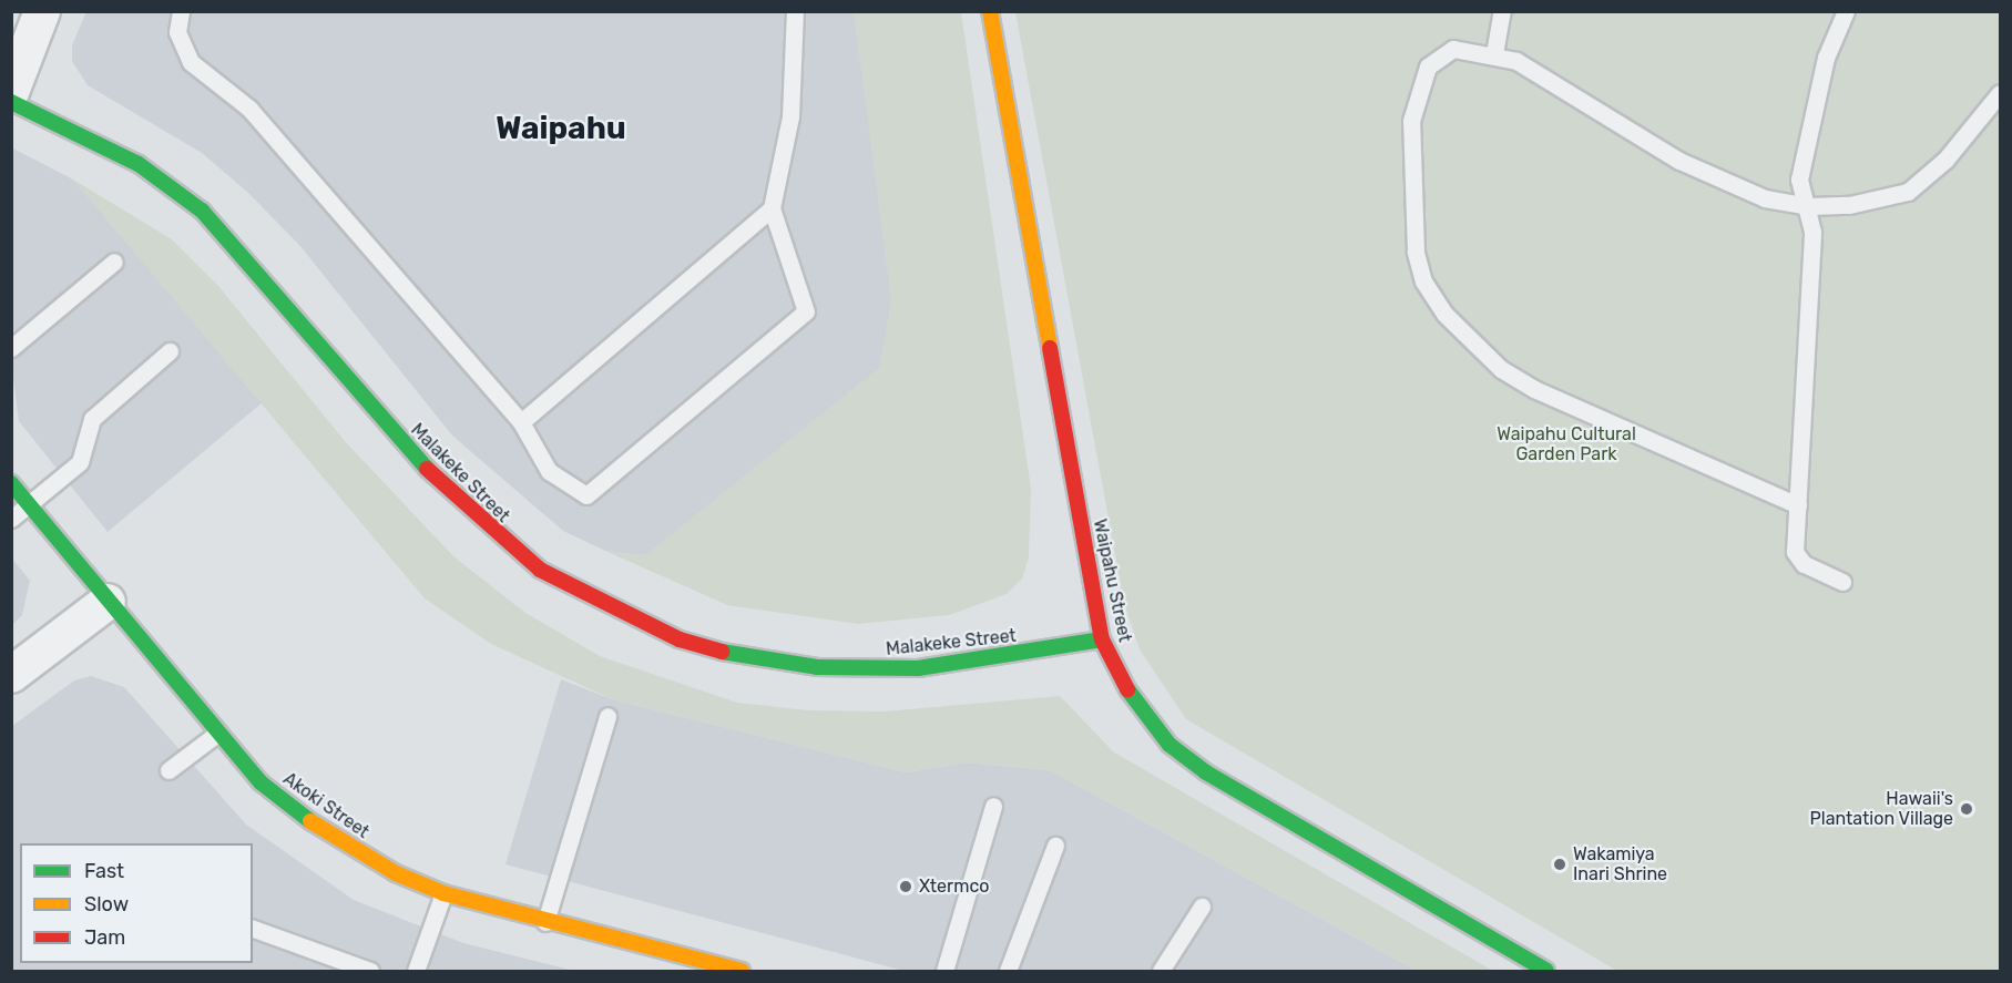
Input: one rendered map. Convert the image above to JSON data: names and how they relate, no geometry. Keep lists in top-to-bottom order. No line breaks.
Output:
{"streets":{"street":["Malakeke Street","Waipahu Street","Akoki Street"]},"crossings":[["Malakeke Street","Waipahu Street"]],"districts":["Waipahu"],"parks":["Waipahu Cultural Garden Park"],"places":["Hawaii's Plantation Village","Wakamiya Inari Shrine","Xtermco"],"legend":["Fast","Slow","Jam"]}
